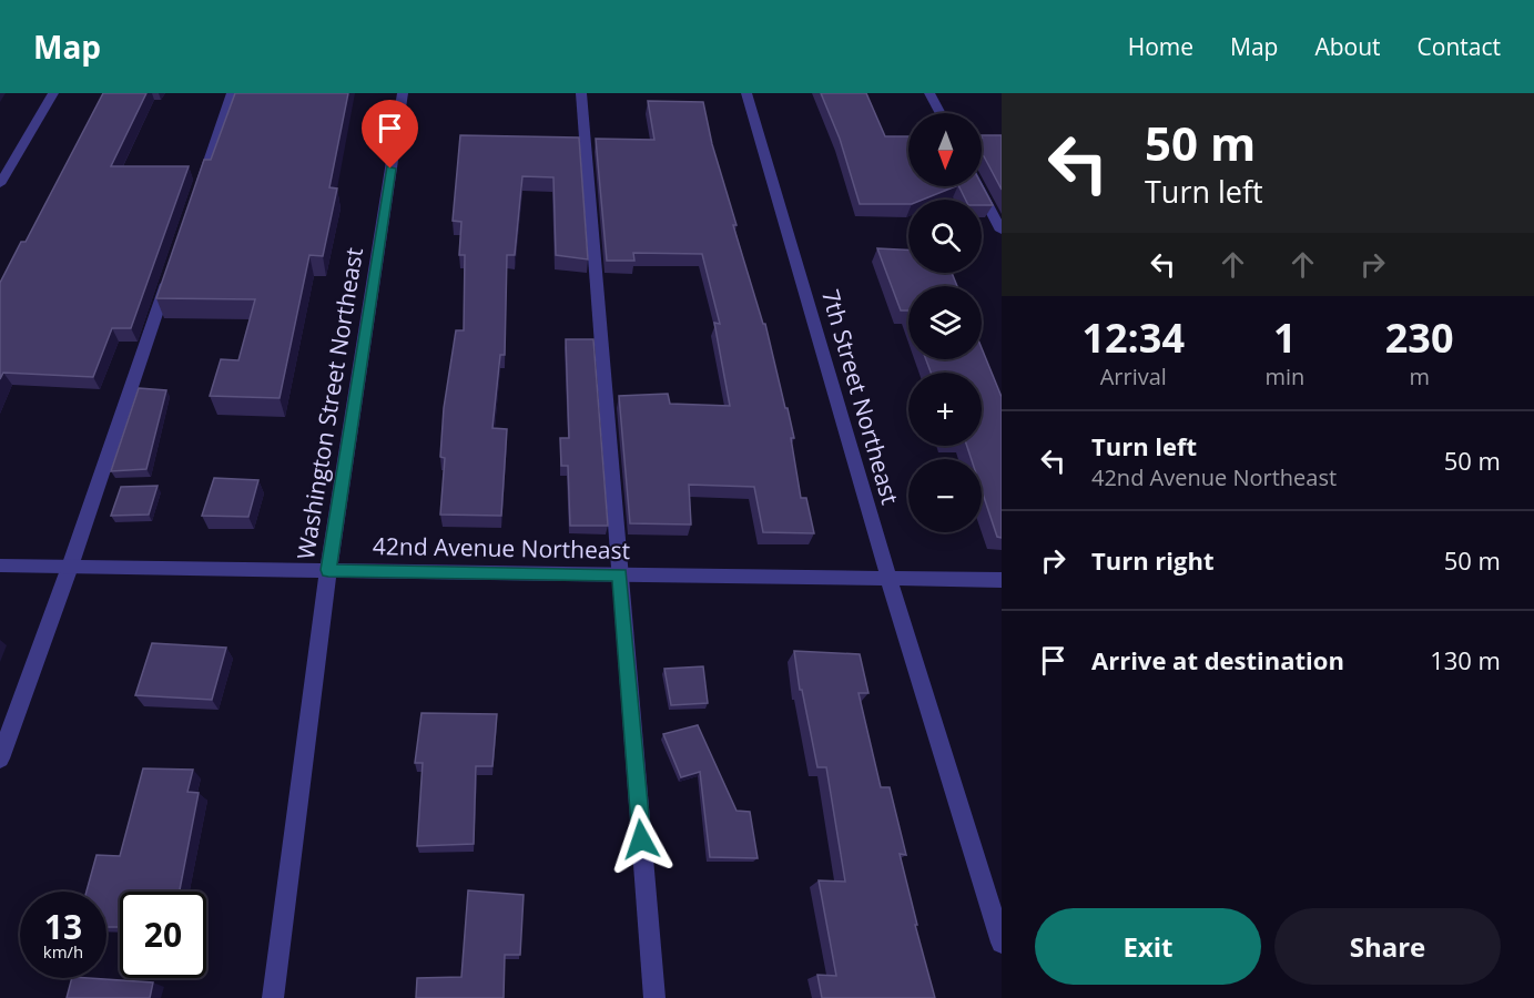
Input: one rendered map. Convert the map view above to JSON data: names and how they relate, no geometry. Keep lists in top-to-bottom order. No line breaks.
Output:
{"streets":{"street":["7th Street Northeast","Washington Street Northeast","42nd Avenue Northeast"]},"crossings":[["7th Street Northeast","42nd Avenue Northeast"],["Washington Street Northeast","42nd Avenue Northeast"]],"north":"bottom","page":{"header":"Map","nav":["Home","Map","About","Contact"],"turn":["50 m","Turn left"],"map_buttons":["+","−"],"eta":["12:34","Arrival","1","min","230","m"],"list":[{"name":"Turn left","note":"42nd Avenue Northeast","value":"50 m"},{"name":"Turn right","value":"50 m"},{"name":"Arrive at destination","value":"130 m"}],"speed":"13 km/h","limit":"20","buttons":["Exit","Share"]}}
